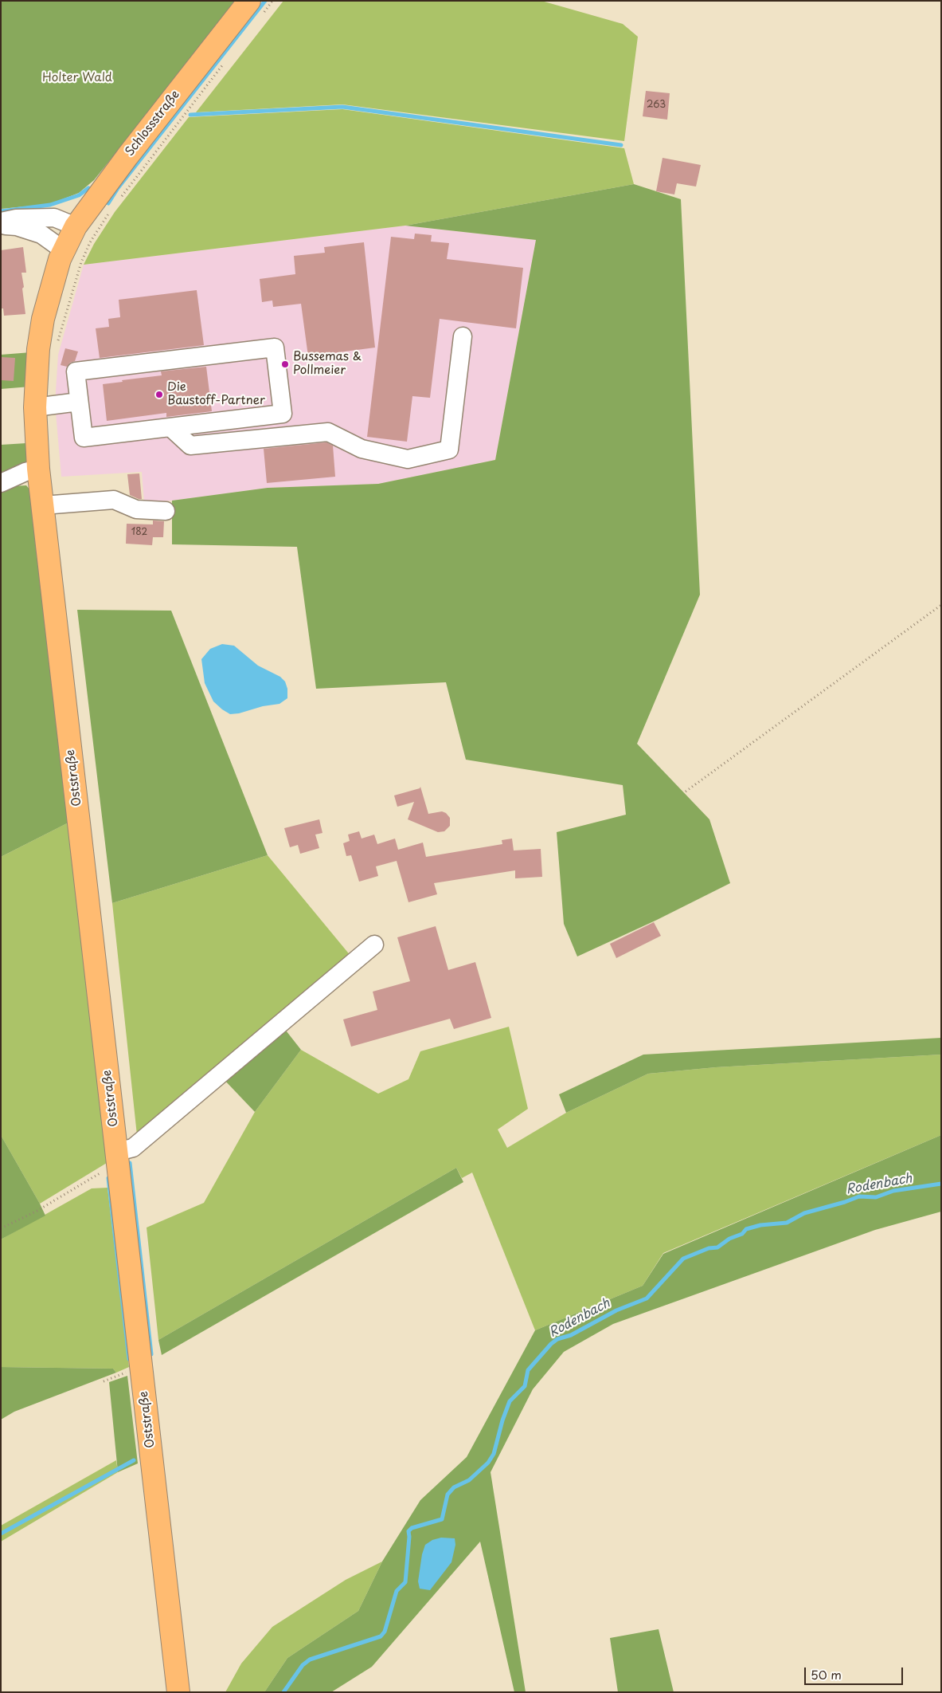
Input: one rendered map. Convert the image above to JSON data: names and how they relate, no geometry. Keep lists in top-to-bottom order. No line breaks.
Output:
{"streets":{"main road":["Schlossstraße","Oststraße"]},"crossings":[["Schlossstraße","Oststraße"]],"water":["Rodenbach"],"parks":["Holter Wald"],"places":["Bussemas & Pollmeier","Die Baustoff-Partner"],"house_numbers":["263","182"],"scale_bar":"50 m"}
